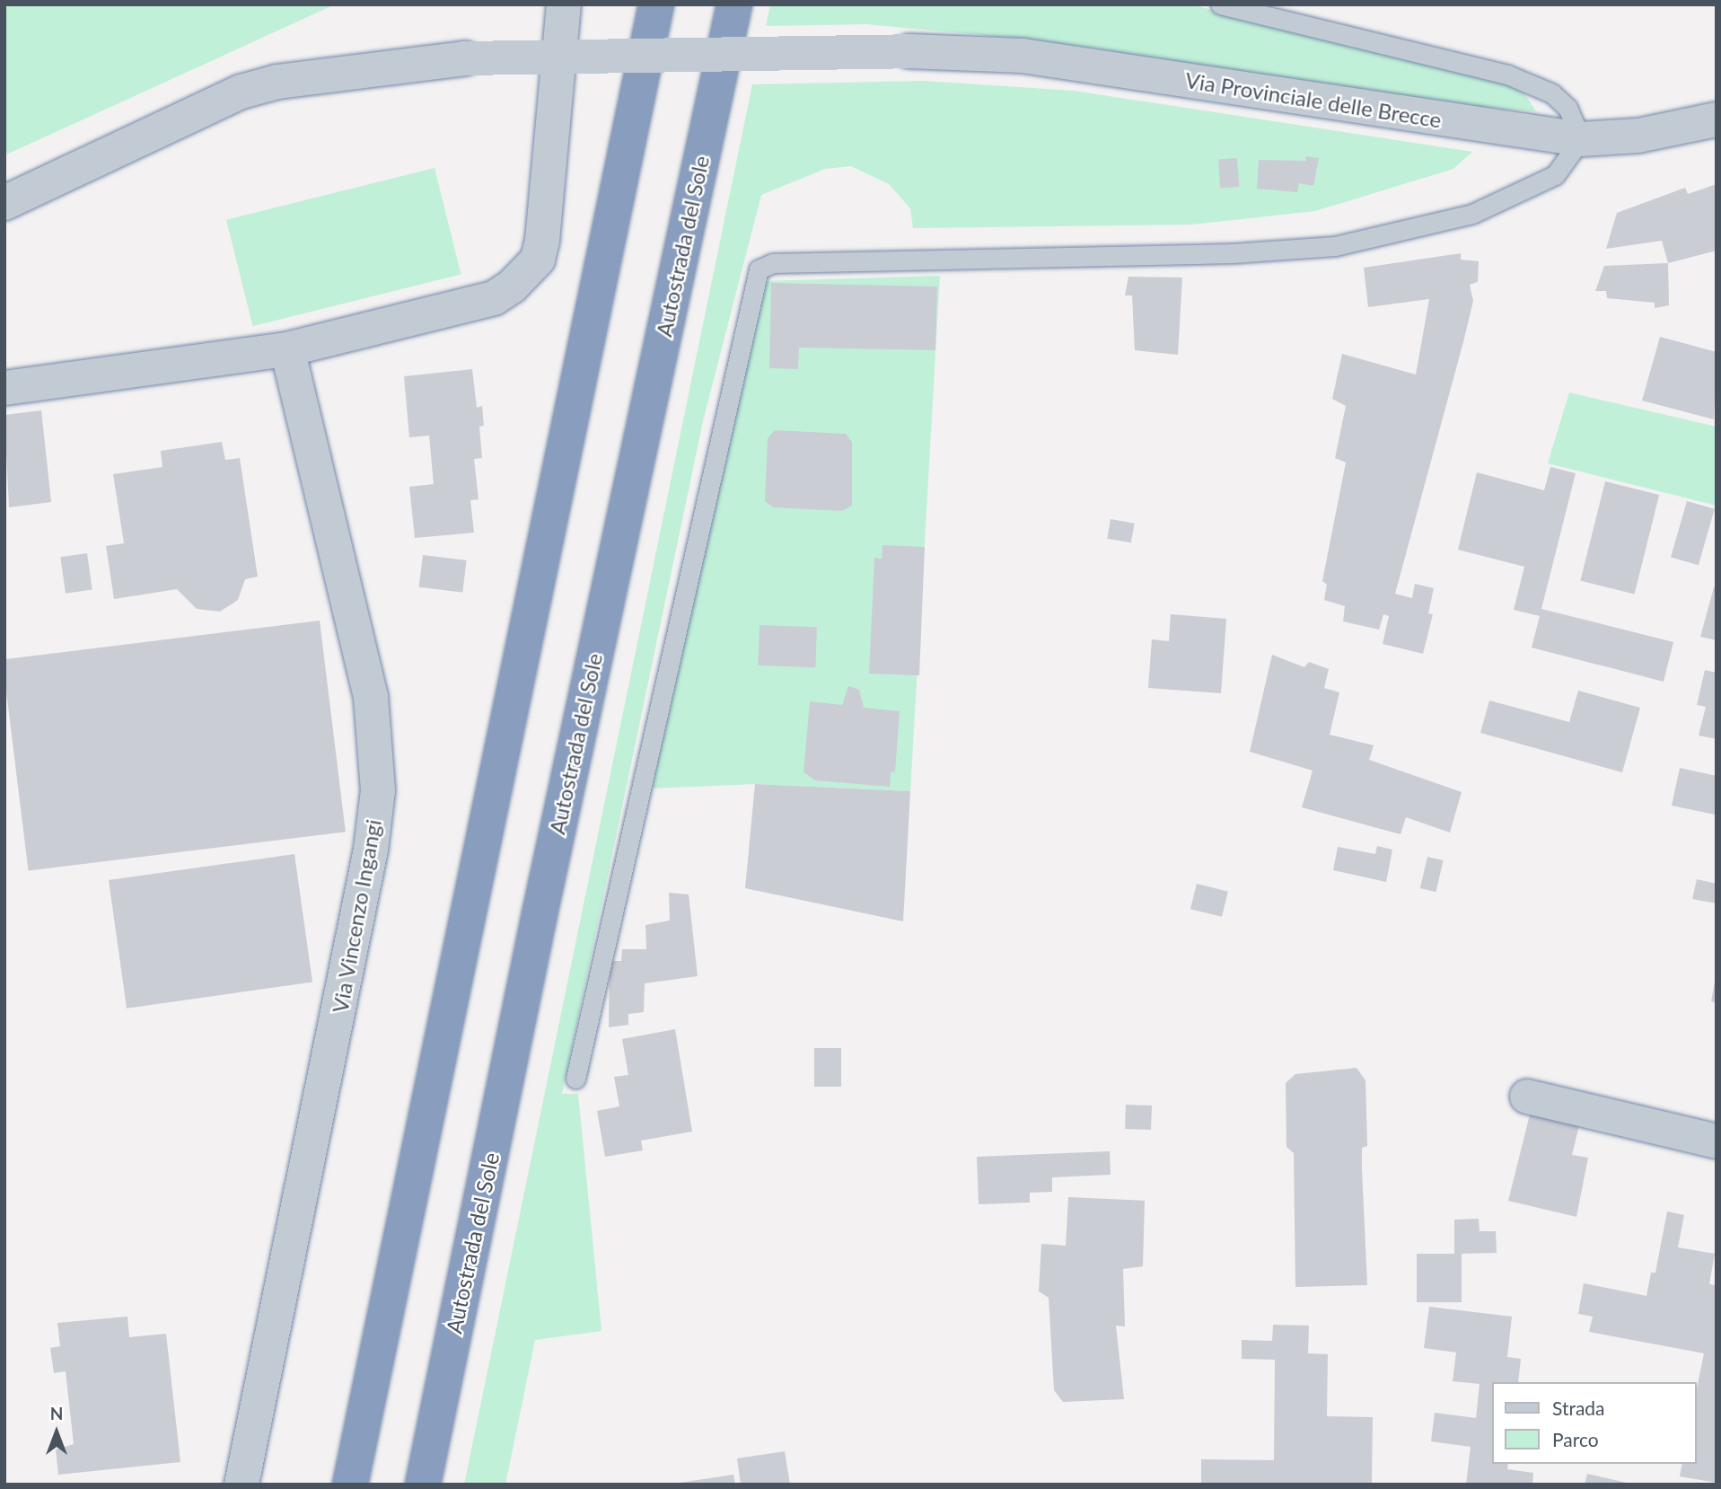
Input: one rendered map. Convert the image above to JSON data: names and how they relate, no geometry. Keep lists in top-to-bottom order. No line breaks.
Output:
{"streets":{"highway":["Autostrada del Sole"],"street":["Via Provinciale delle Brecce","Via Vincenzo Ingangi"]},"legend":["Strada","Parco"],"north":"top"}
